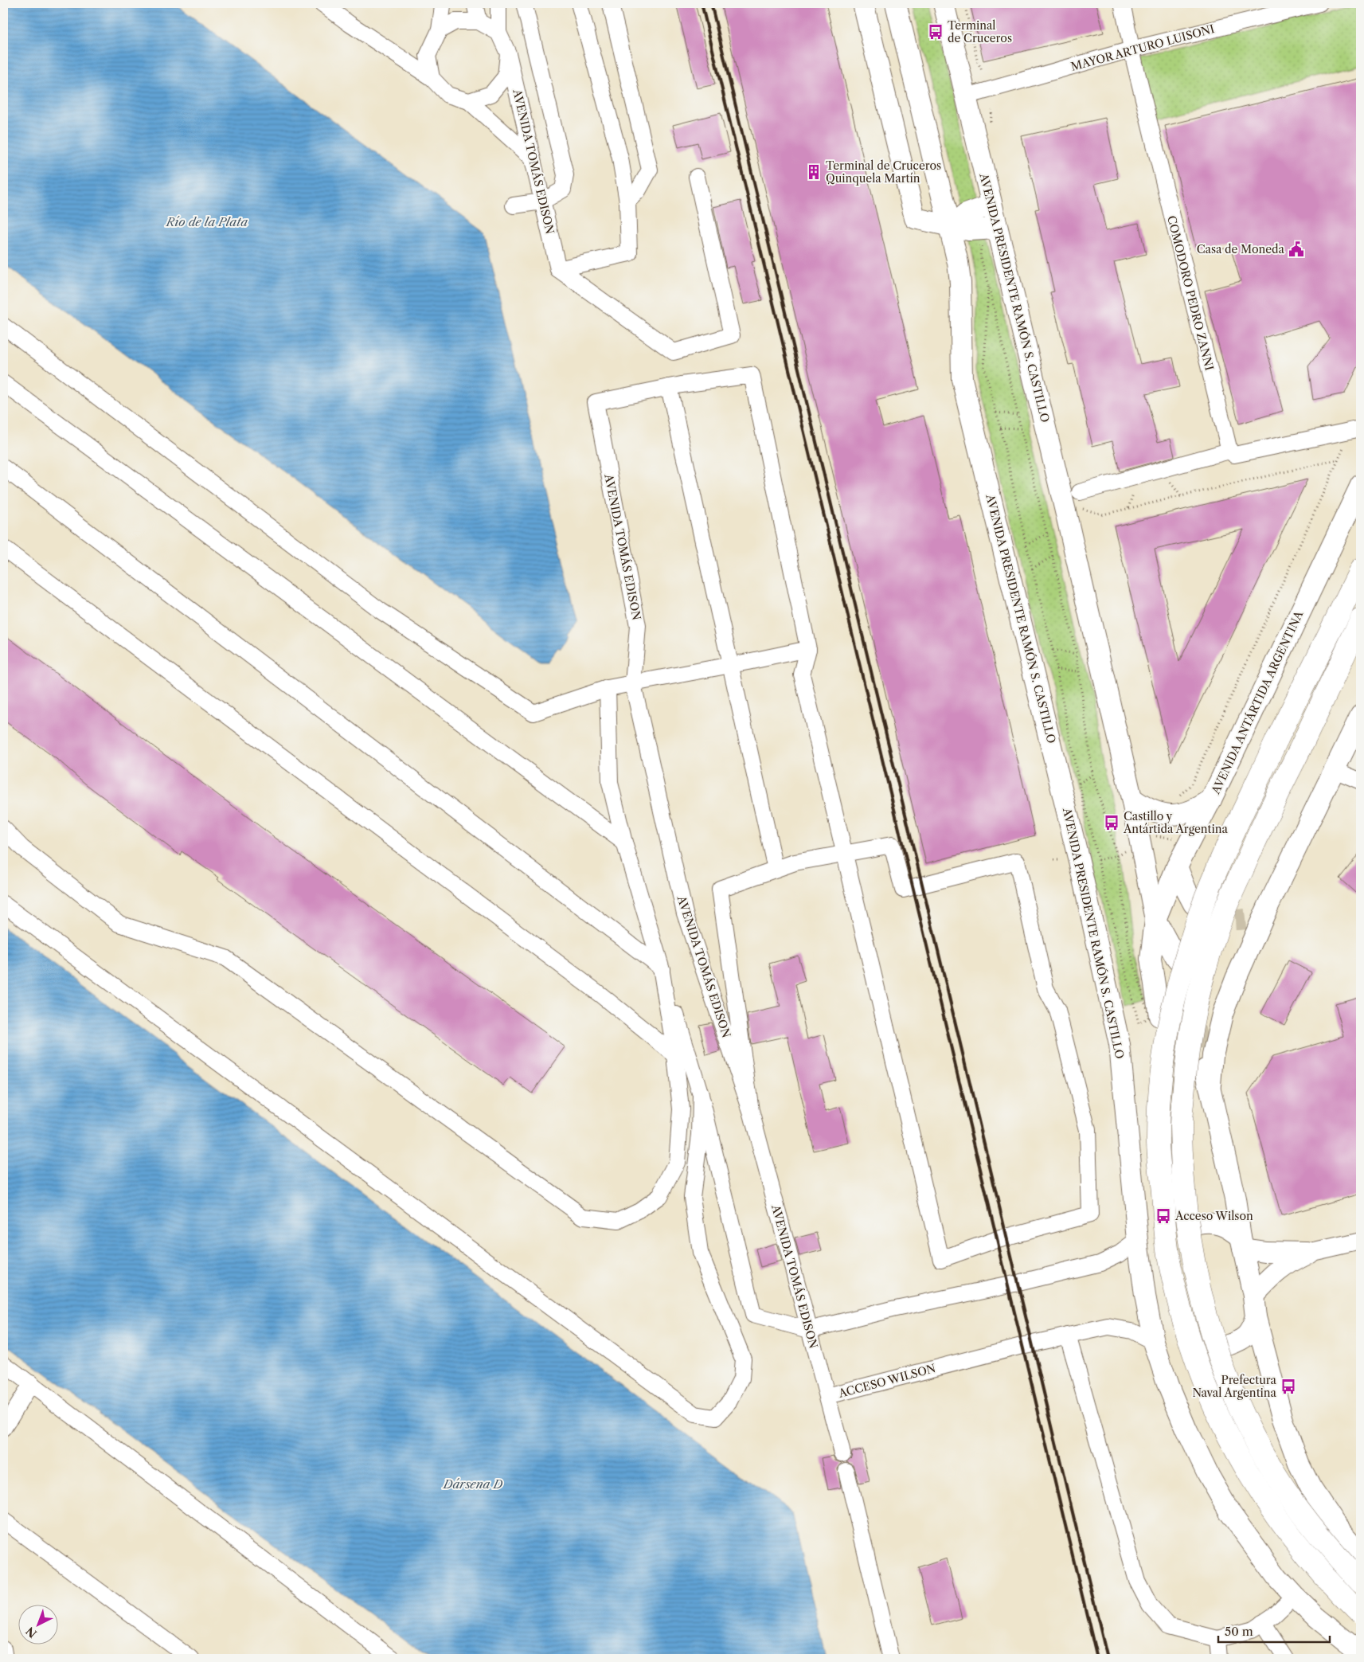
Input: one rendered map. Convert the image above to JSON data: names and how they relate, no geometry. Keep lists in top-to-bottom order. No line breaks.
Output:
{"streets":{"main road":["AVENIDA PRESIDENTE RAMÓN S. CASTILLO","AVENIDA ANTÁRTIDA ARGENTINA"],"street":["MAYOR ARTURO LUISONI","AVENIDA TOMÁS EDISON","COMODORO PEDRO ZANNI","ACCESO WILSON"]},"crossings":[["MAYOR ARTURO LUISONI","COMODORO PEDRO ZANNI"],["MAYOR ARTURO LUISONI","AVENIDA PRESIDENTE RAMÓN S. CASTILLO"],["AVENIDA TOMÁS EDISON","ACCESO WILSON"],["AVENIDA PRESIDENTE RAMÓN S. CASTILLO","AVENIDA ANTÁRTIDA ARGENTINA"],["AVENIDA PRESIDENTE RAMÓN S. CASTILLO","ACCESO WILSON"]],"water":["Río de la Plata","Dársena D"],"places":{"bus stop":["Terminal de Cruceros","Castillo y Antártida Argentina","Acceso Wilson","Prefectura Naval Argentina"],"building":["Terminal de Cruceros Quinquela Martín"],"public building":["Casa de Moneda"]},"scale_bar":"50 m","north":"bottom left"}
